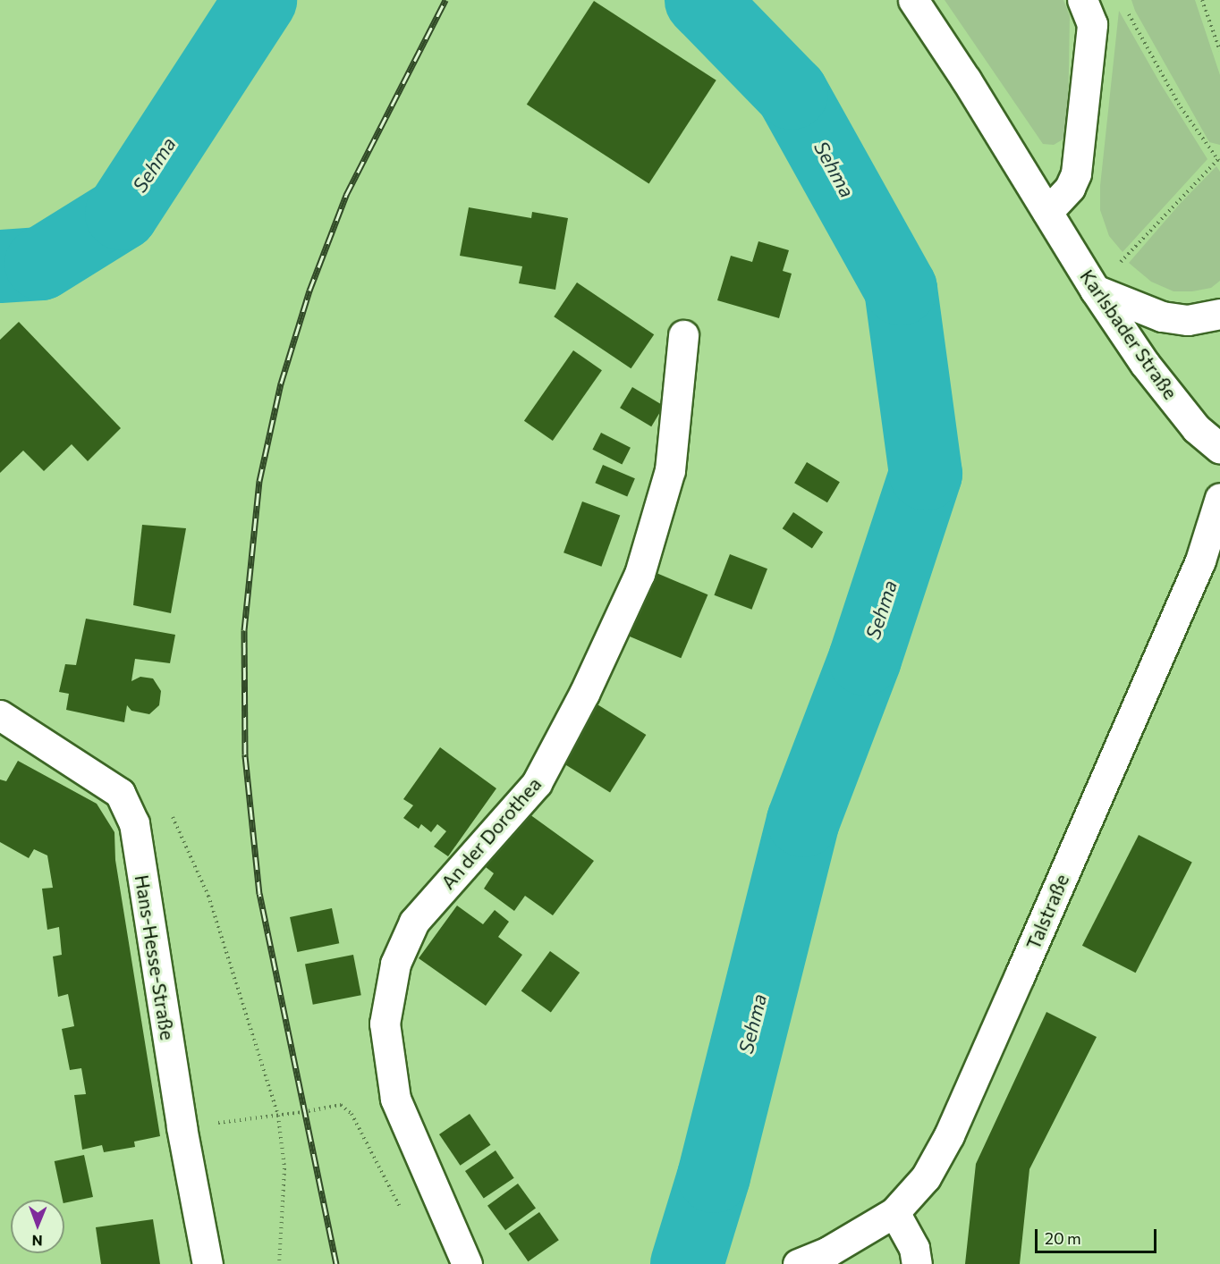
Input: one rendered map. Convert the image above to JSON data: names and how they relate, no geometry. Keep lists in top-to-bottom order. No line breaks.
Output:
{"streets":{"street":["Karlsbader Straße","An der Dorothea","Talstraße","Hans-Hesse-Straße"]},"water":["Sehma"],"scale_bar":"20 m","north":"bottom"}
